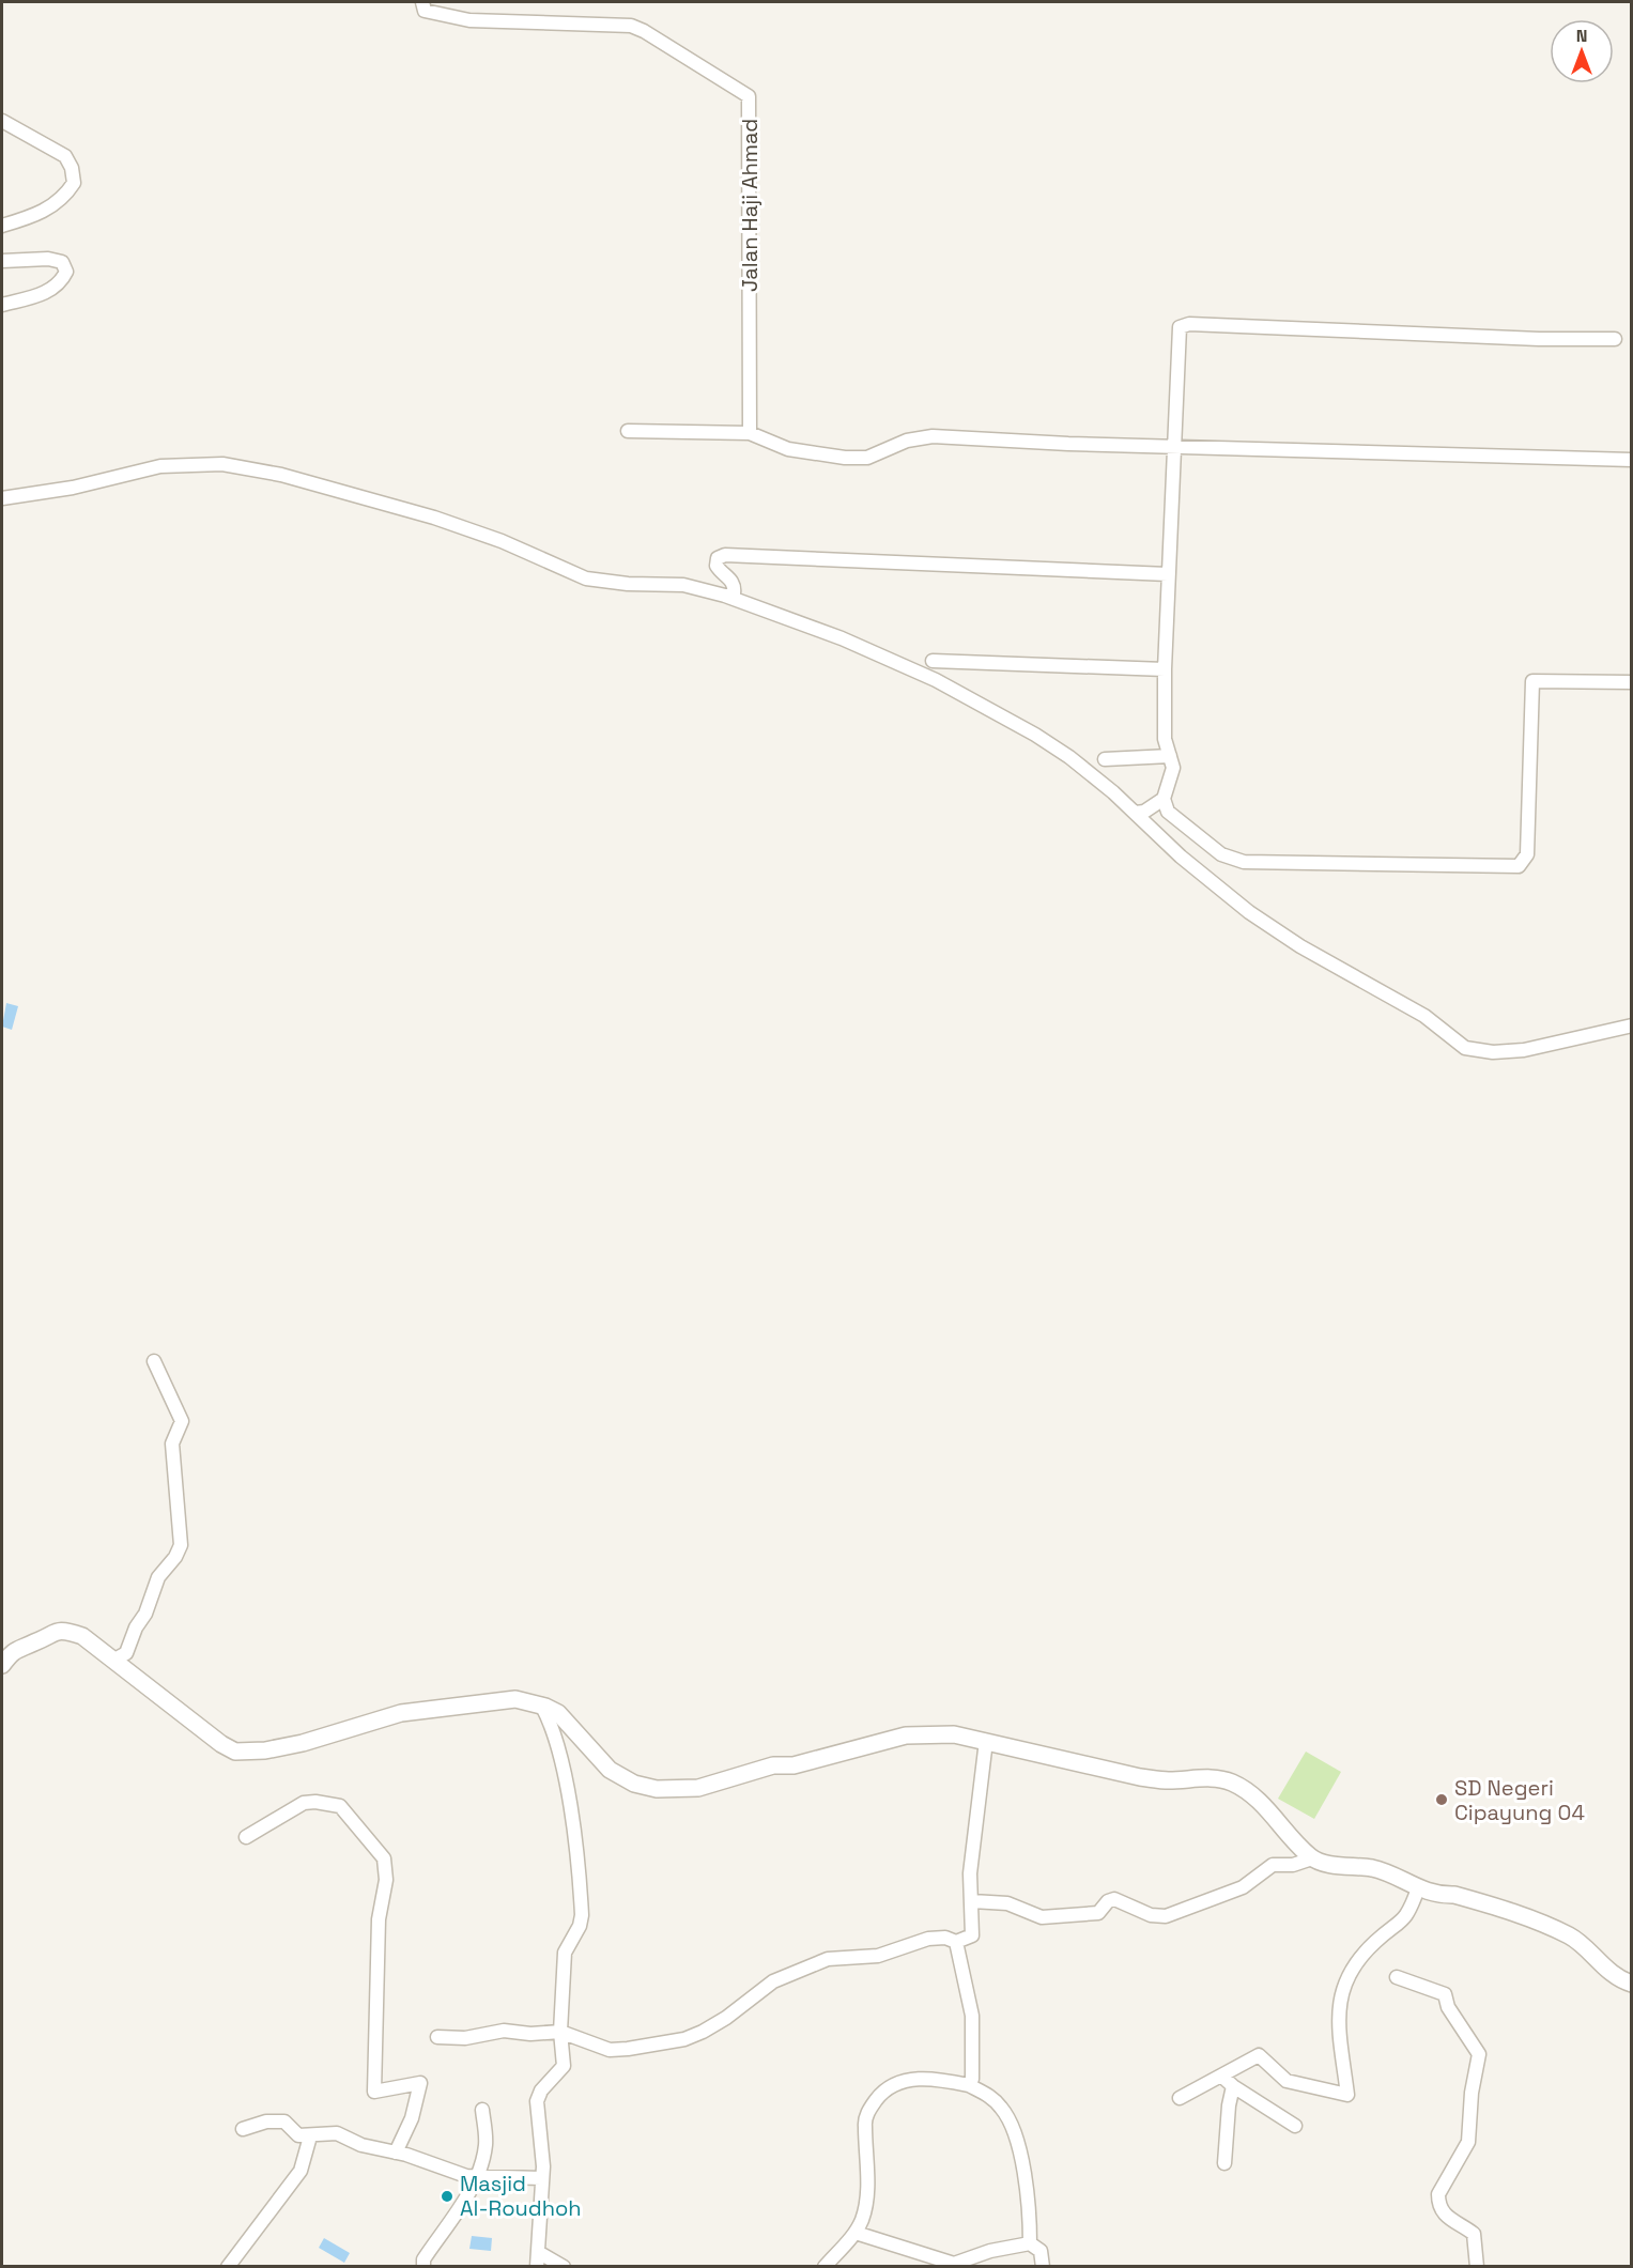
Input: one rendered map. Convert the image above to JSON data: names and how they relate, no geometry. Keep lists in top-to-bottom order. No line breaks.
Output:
{"streets":{"street":["Jalan Haji Ahmad"]},"places":["SD Negeri Cipayung 04","Masjid Al-Roudhoh"],"north":"top"}
